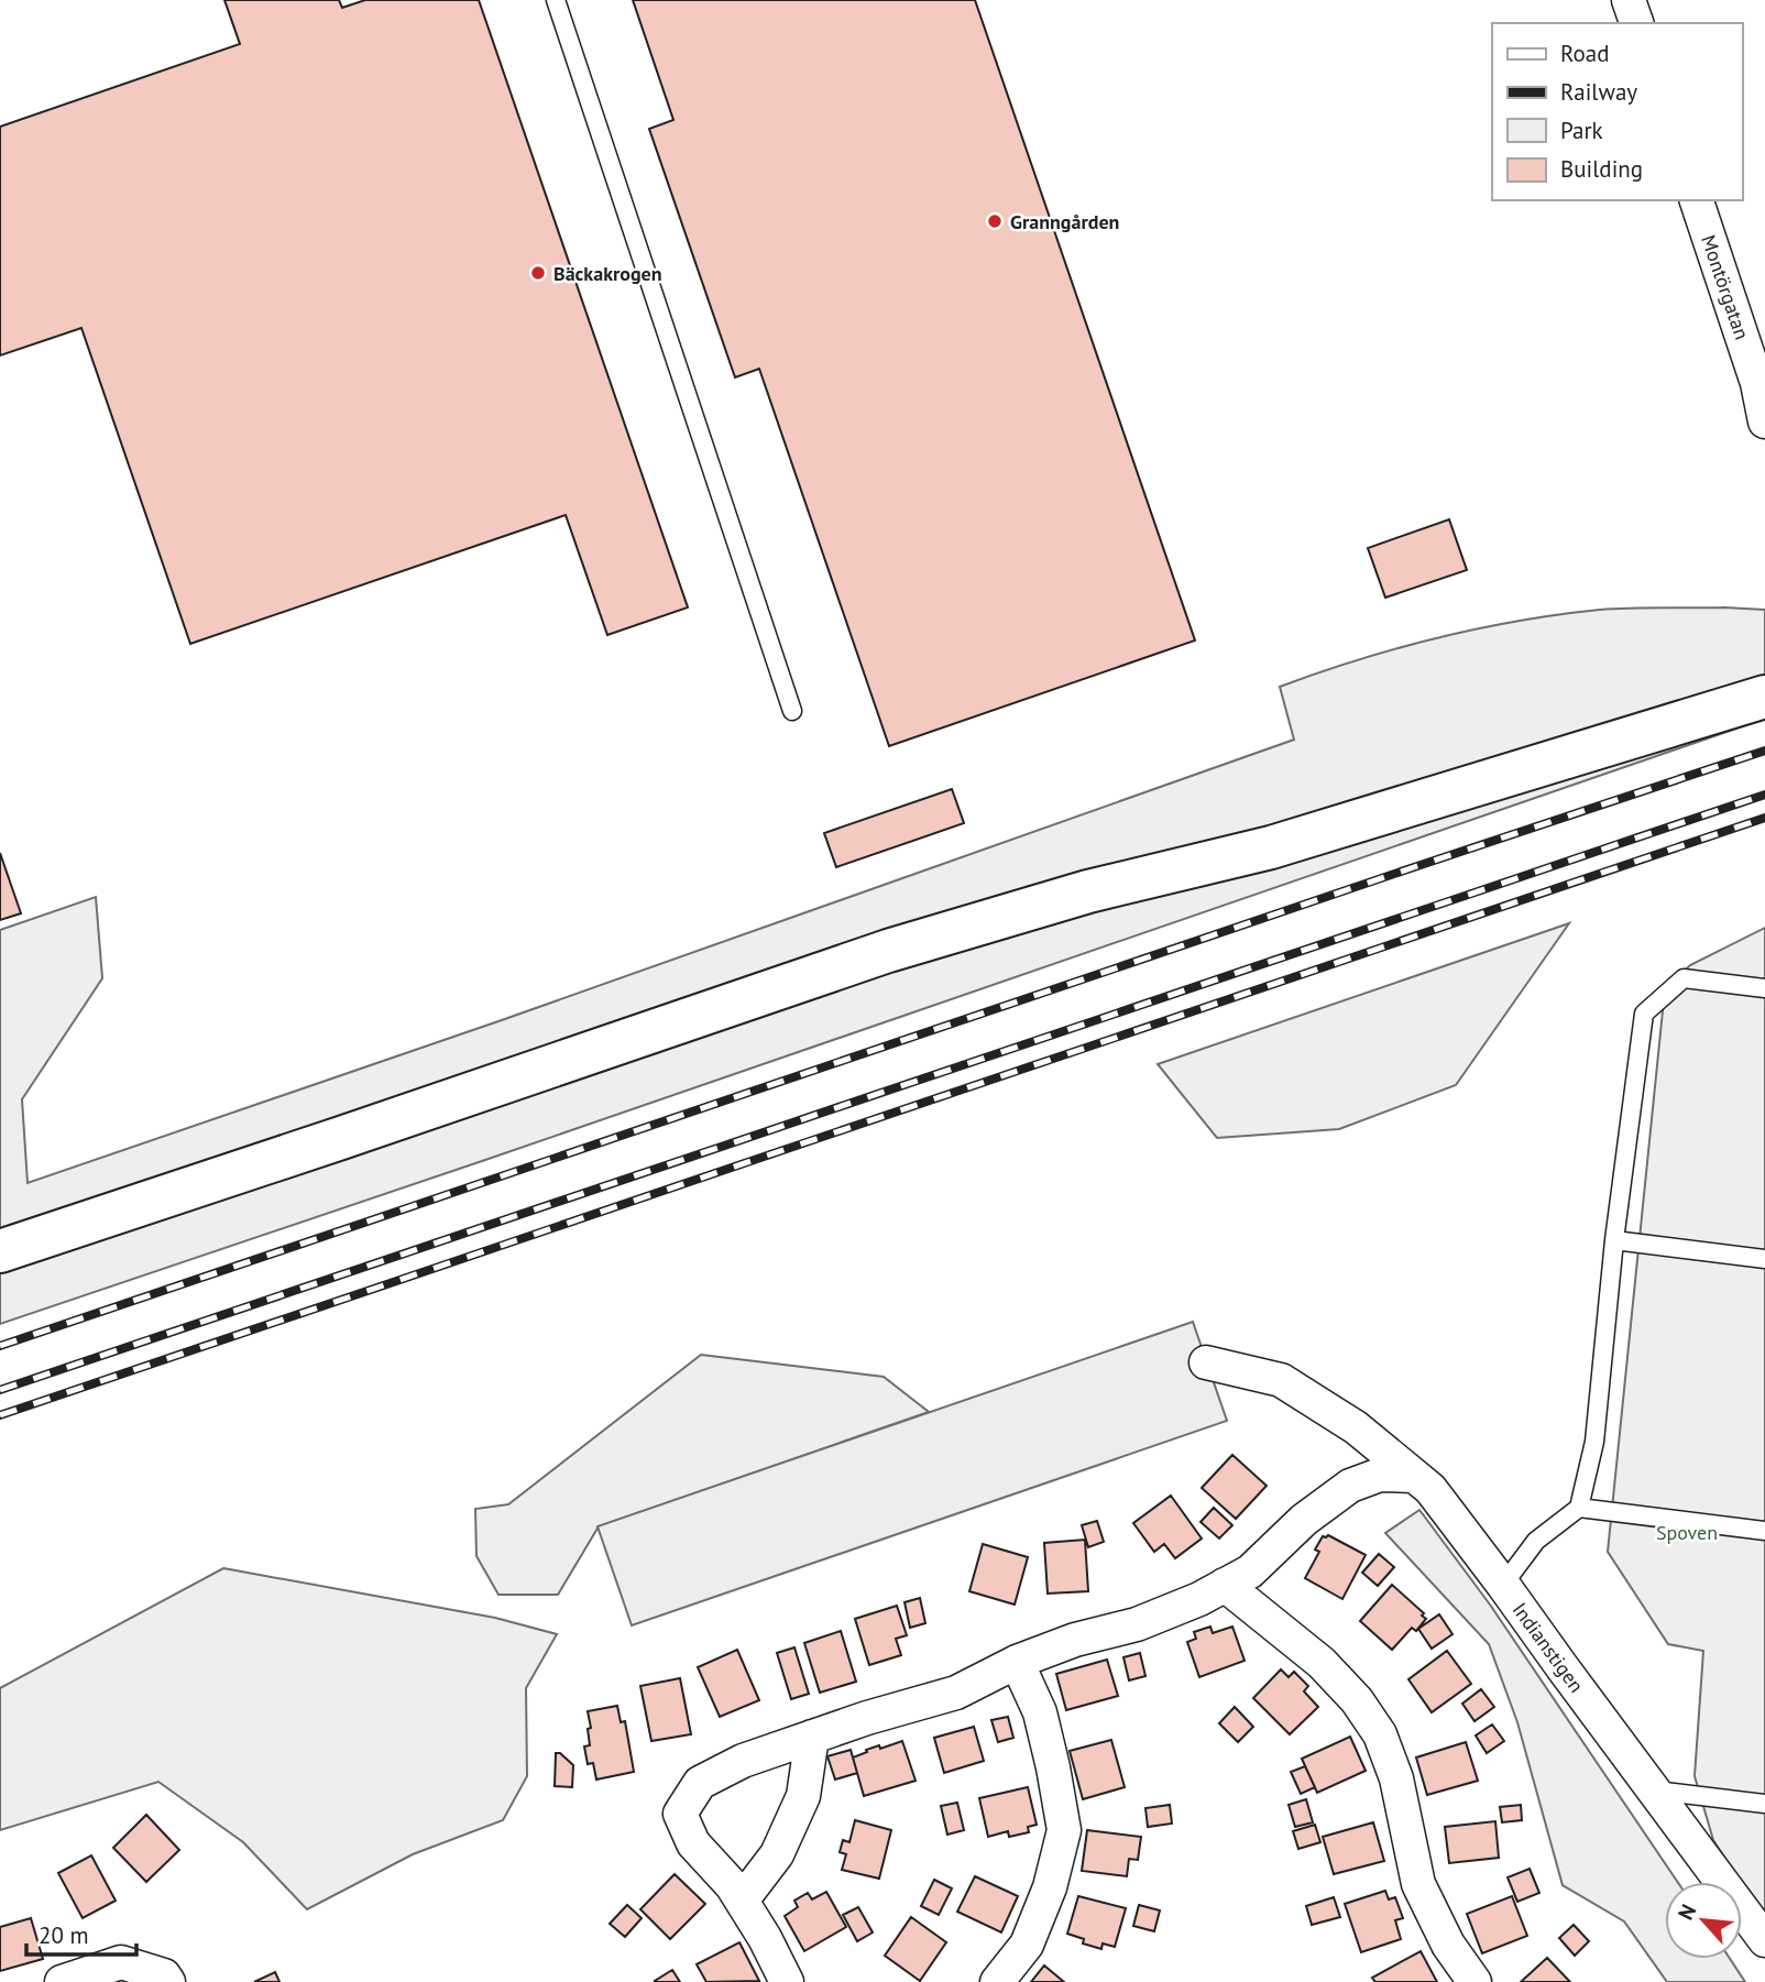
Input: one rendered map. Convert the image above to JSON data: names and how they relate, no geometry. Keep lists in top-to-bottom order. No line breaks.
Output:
{"streets":{"street":["Montörgatan","Indianstigen"]},"parks":["Spoven"],"places":["Granngården","Bäckakrogen"],"legend":["Road","Railway","Park","Building"],"scale_bar":"20 m","north":"top left"}
